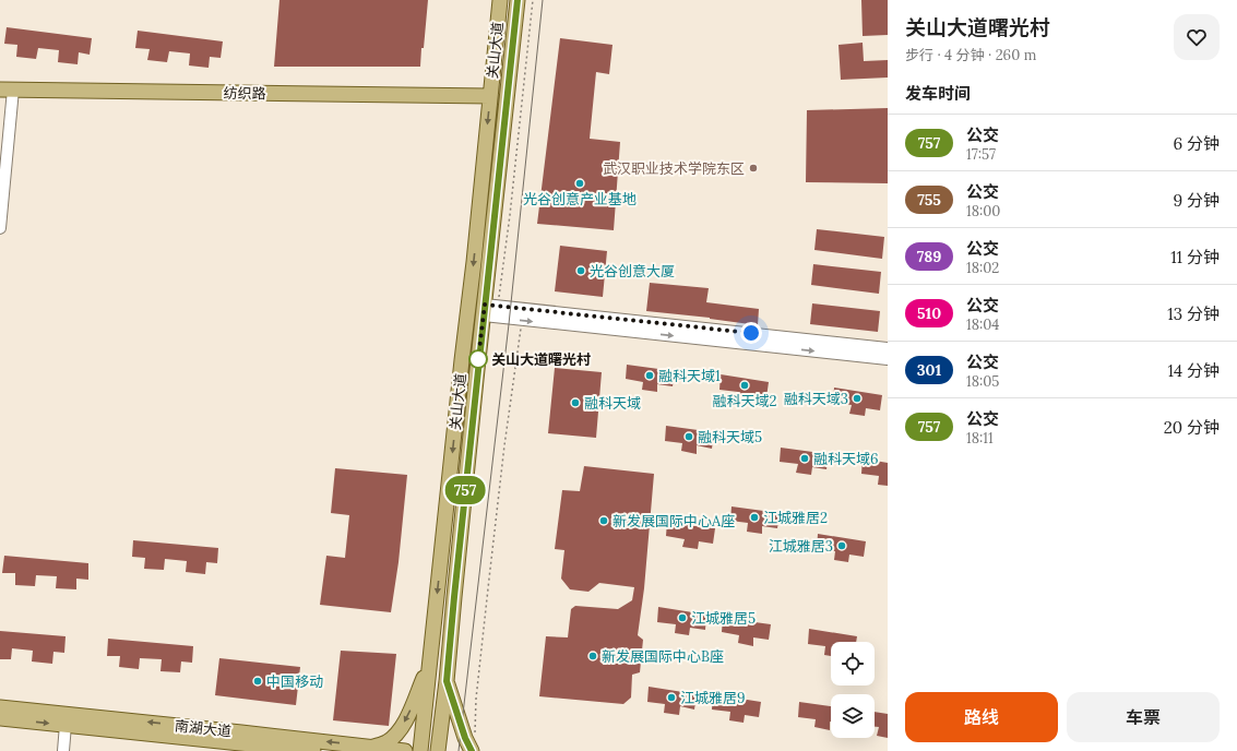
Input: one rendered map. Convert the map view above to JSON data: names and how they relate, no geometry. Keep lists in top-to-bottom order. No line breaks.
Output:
{"streets":{"main road":["关山大道","纺织路","南湖大道"]},"crossings":[["关山大道","纺织路"]],"places":["武汉职业技术学院东区","光谷创意产业基地","光谷创意大厦","关山大道曙光村","融科天域1","融科天域2","融科天域3","融科天域","融科天域5","融科天域6","江城雅居2","新发展国际中心A座","江城雅居3","江城雅居5","新发展国际中心B座","中国移动","江城雅居9"],"lines":["bus line 757"],"page":{"on_map":"757","heading":[["关山大道曙光村","步行 · 4 分钟 · 260 m"],"发车时间"],"list":[{"mark":"757","name":"公交","note":"17:57","value":"6 分钟"},{"mark":"755","name":"公交","note":"18:00","value":"9 分钟"},{"mark":"789","name":"公交","note":"18:02","value":"11 分钟"},{"mark":"510","name":"公交","note":"18:04","value":"13 分钟"},{"mark":"301","name":"公交","note":"18:05","value":"14 分钟"},{"mark":"757","name":"公交","note":"18:11","value":"20 分钟"}],"buttons":["路线","车票"]}}
